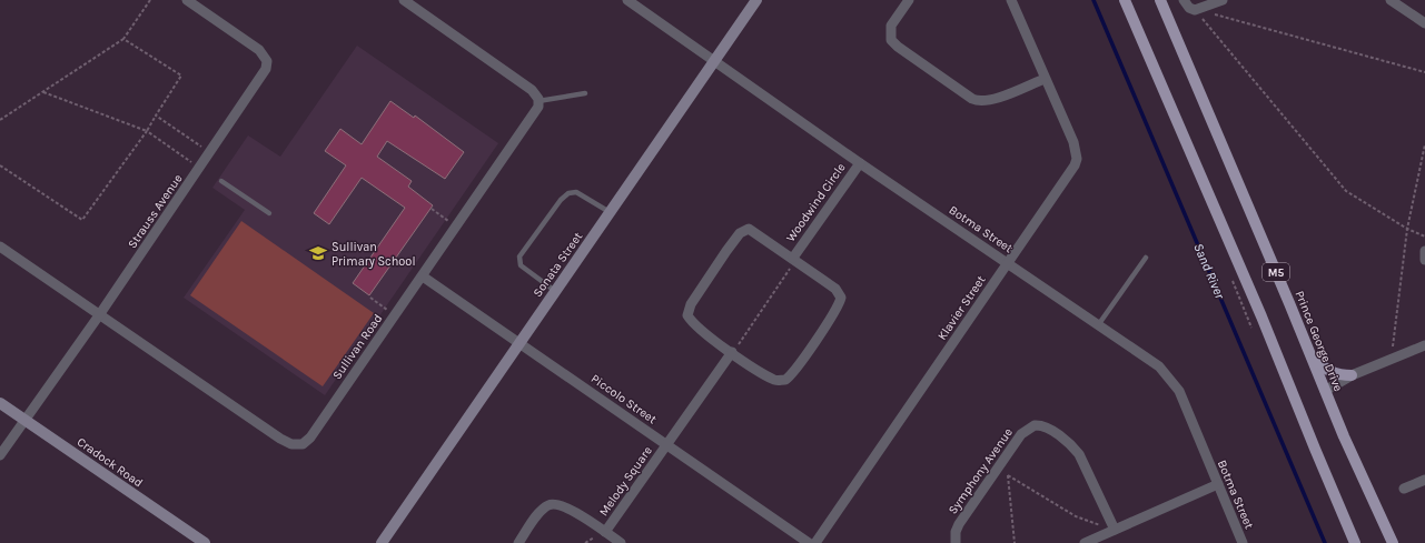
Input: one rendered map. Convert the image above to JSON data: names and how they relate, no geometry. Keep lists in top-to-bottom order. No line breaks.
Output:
{"streets":{"main road":["M5","Prince George Drive"],"street":["Woodwind Circle","Strauss Avenue","Botma Street","Sonata Street","Klavier Street","Sullivan Road","Piccolo Street","Cradock Road","Symphony Avenue","Melody Square"]},"crossings":[["Woodwind Circle","Botma Street"],["Strauss Avenue","Sullivan Road"],["Strauss Avenue","Cradock Road"],["Botma Street","Sonata Street"],["Botma Street","Klavier Street"],["Sonata Street","Piccolo Street"],["Sullivan Road","Piccolo Street"],["Piccolo Street","Melody Square"]],"water":["Sand River"],"places":{"school or university":["Sullivan Primary School"]}}
